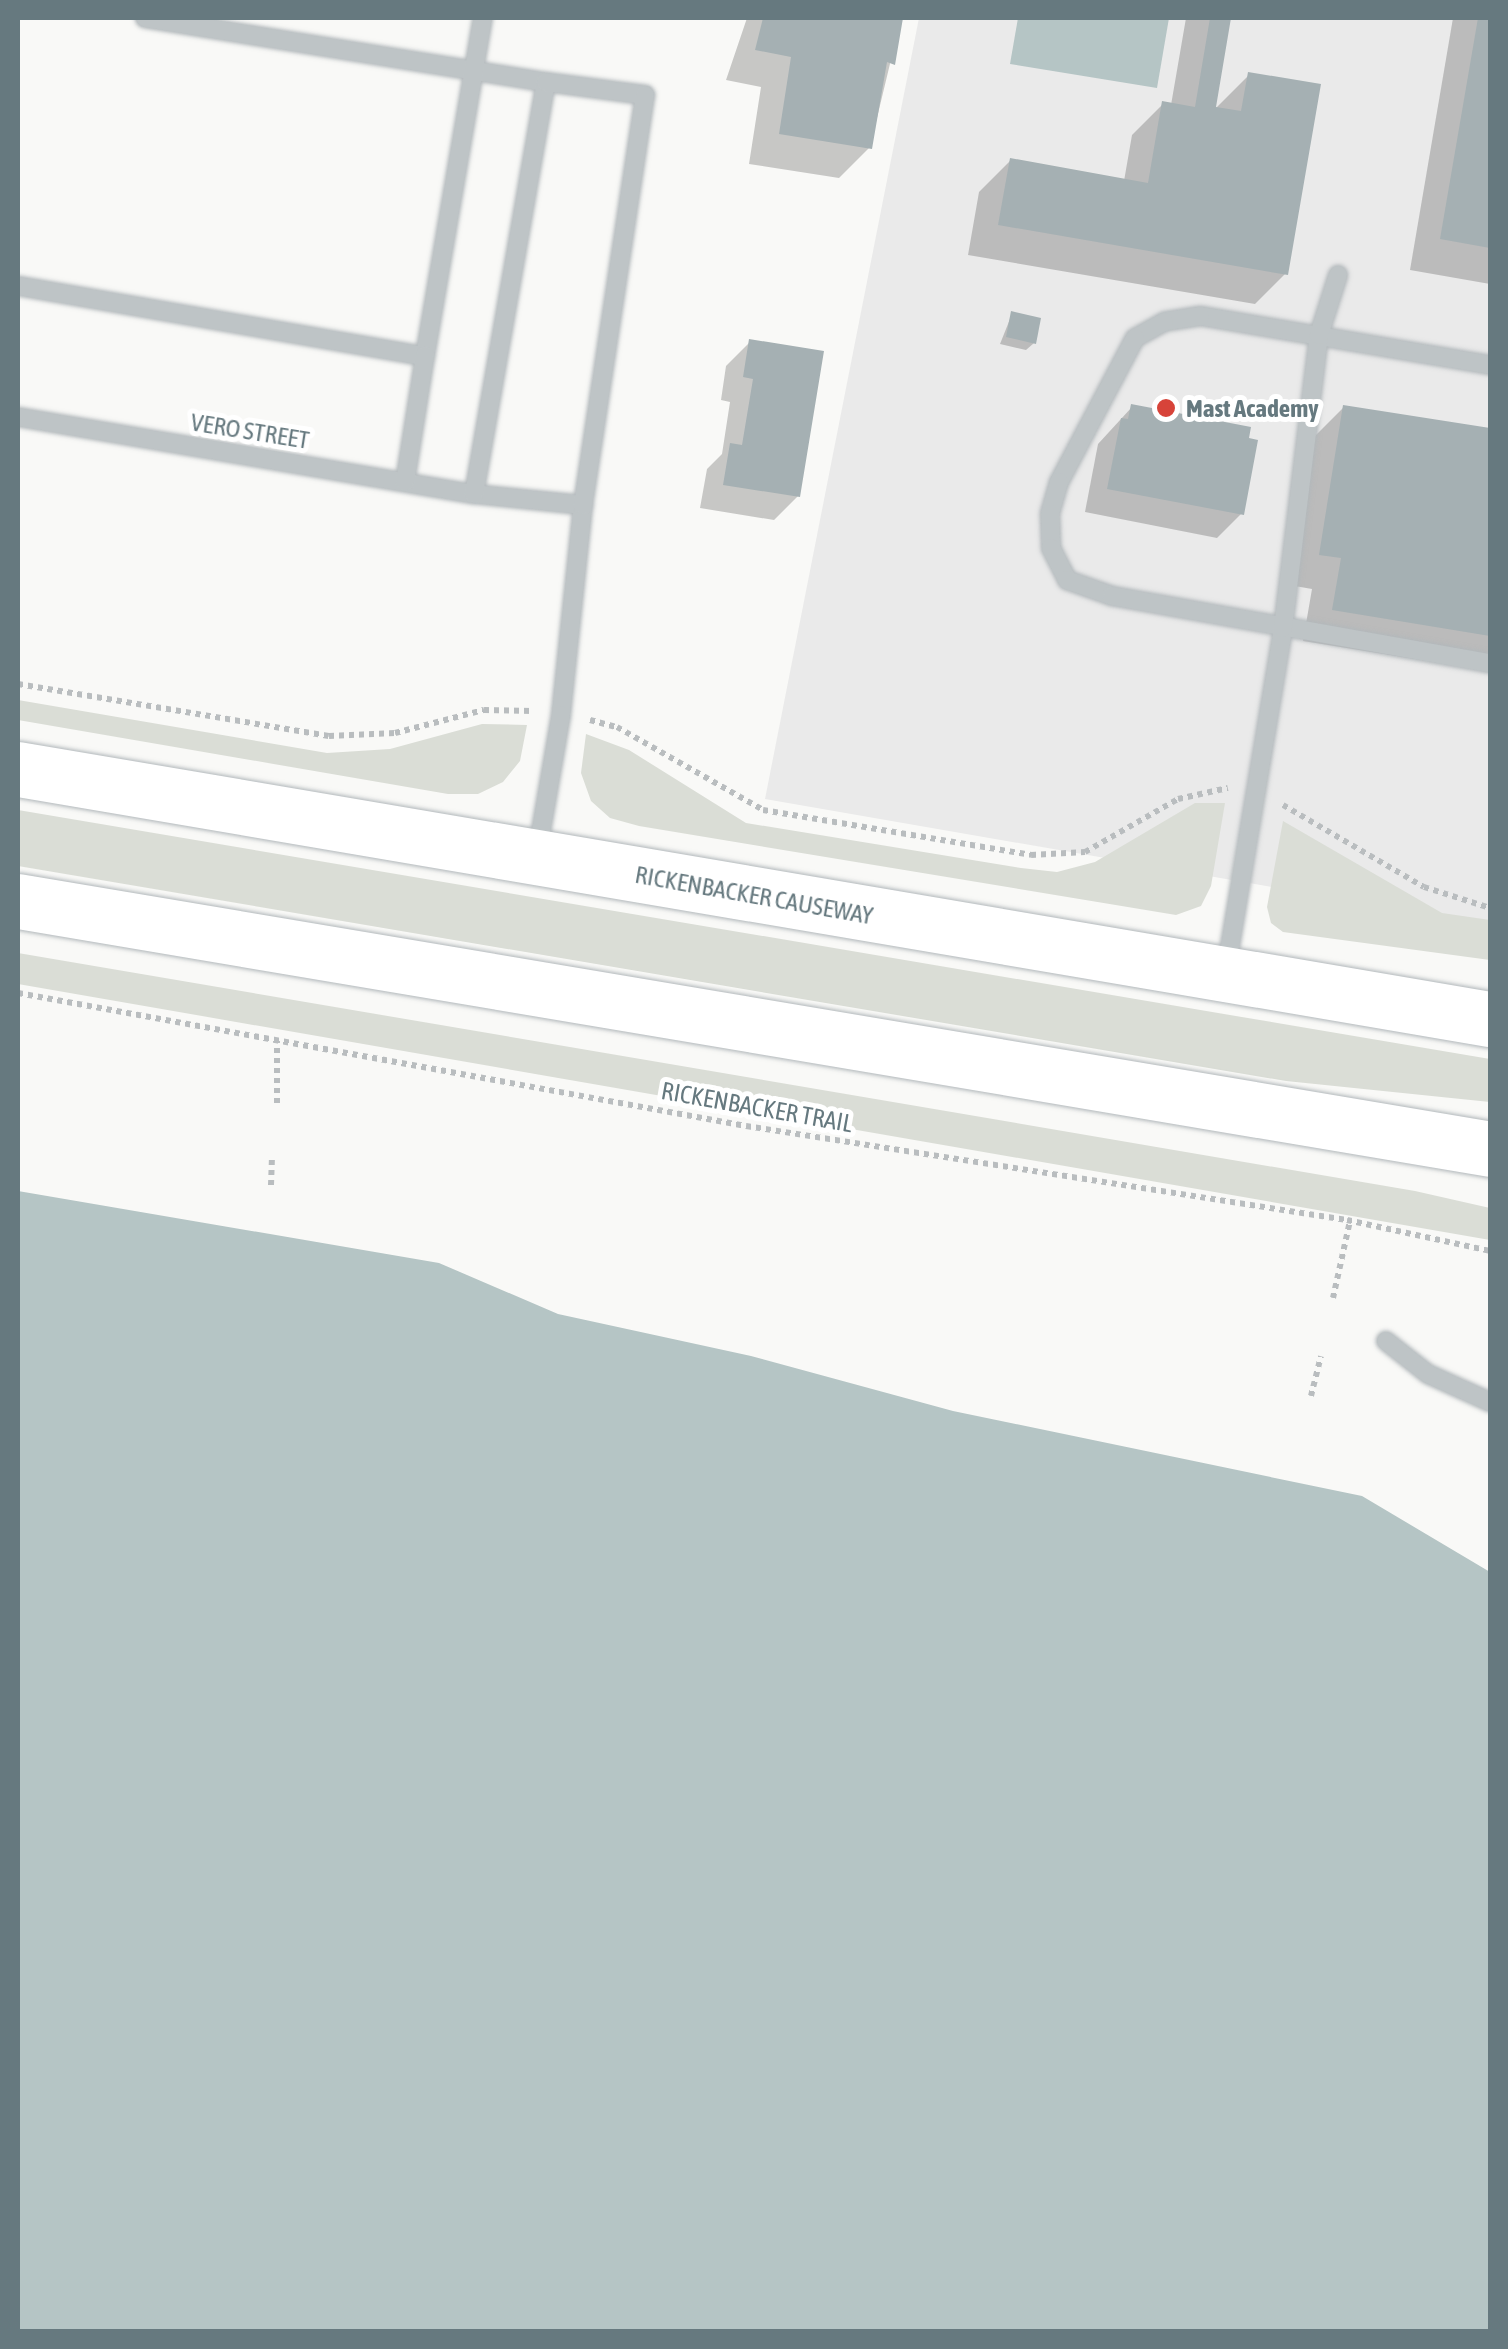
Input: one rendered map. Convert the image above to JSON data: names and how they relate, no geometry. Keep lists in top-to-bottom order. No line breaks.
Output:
{"streets":{"main road":["RICKENBACKER CAUSEWAY"],"lane":["VERO STREET"],"path":["RICKENBACKER TRAIL"]},"places":["Mast Academy"]}
